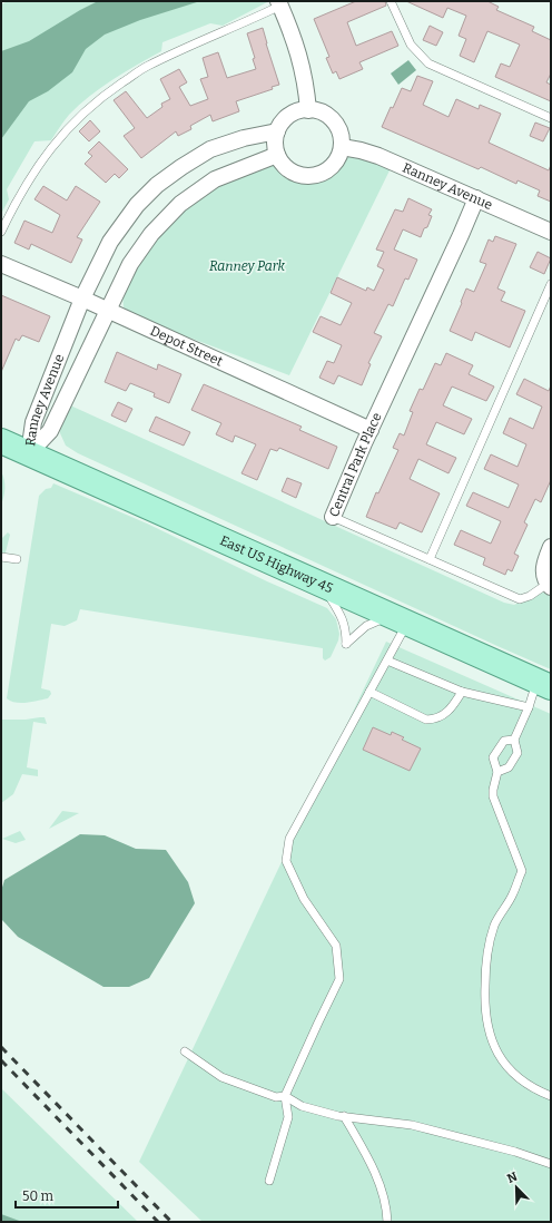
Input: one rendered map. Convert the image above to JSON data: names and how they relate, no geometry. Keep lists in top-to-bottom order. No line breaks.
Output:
{"streets":{"main road":["East US Highway 45"],"street":["Ranney Avenue","Depot Street","Central Park Place"]},"crossings":[["Ranney Avenue","Depot Street"],["Ranney Avenue","Central Park Place"],["Ranney Avenue","East US Highway 45"],["Depot Street","Central Park Place"]],"parks":["Ranney Park"],"scale_bar":"50 m","north":"top left"}
